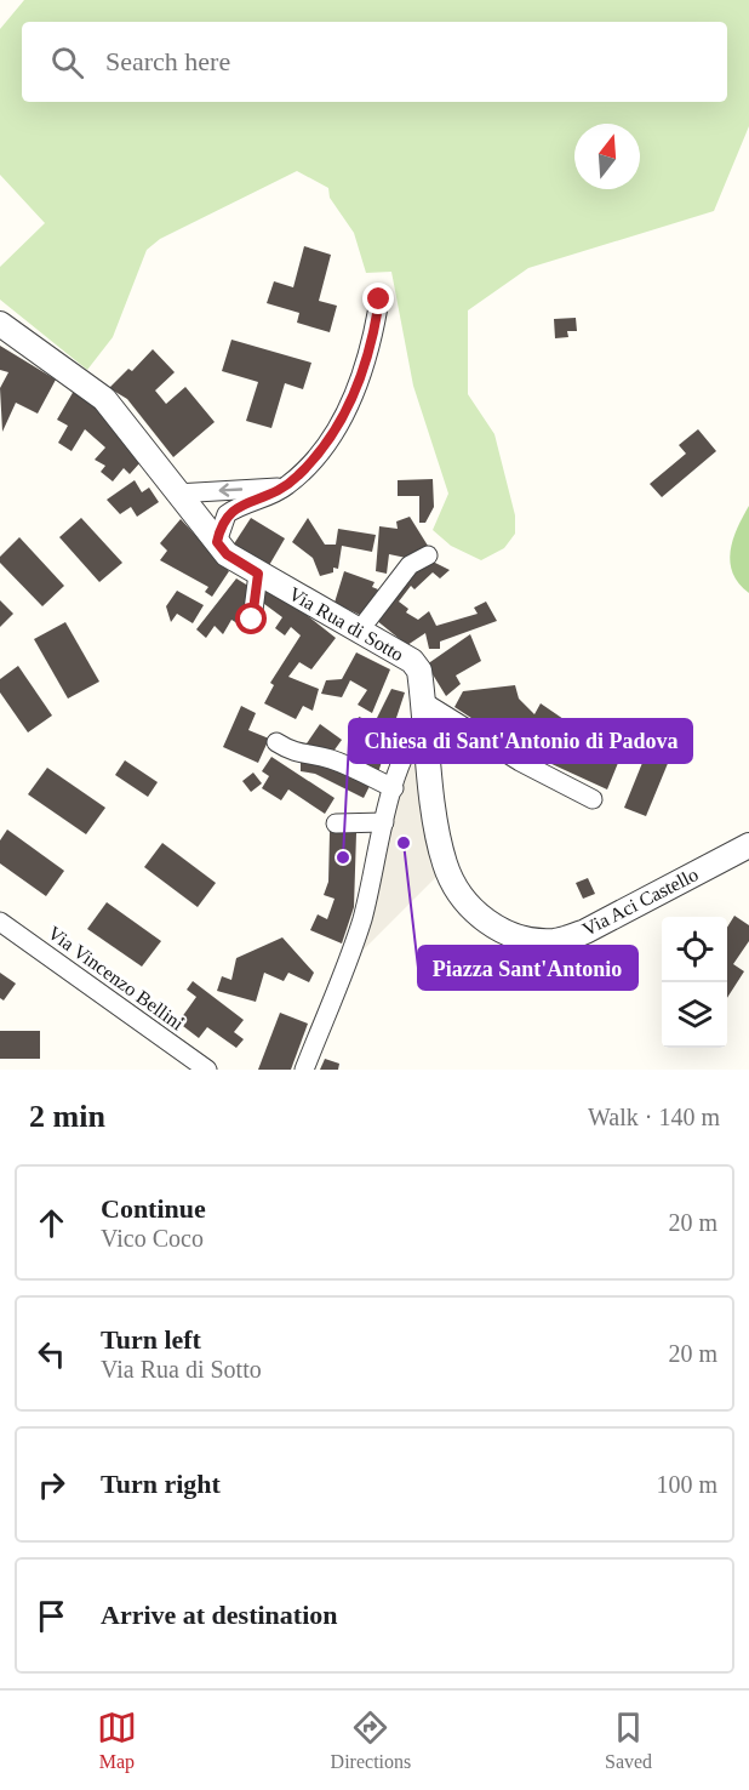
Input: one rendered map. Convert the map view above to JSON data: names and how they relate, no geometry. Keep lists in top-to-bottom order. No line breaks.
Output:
{"streets":{"street":["Via Rua di Sotto","Via Aci Castello","Via Vincenzo Bellini"]},"crossings":[["Via Rua di Sotto","Via Aci Castello"]],"places":["Piazza Sant'Antonio","Chiesa di Sant'Antonio di Padova"],"north":"top","page":{"search":"Search here","heading":["2 min","Walk · 140 m"],"list":[["Continue","Vico Coco","20 m"],["Turn left","Via Rua di Sotto","20 m"],["Turn right","100 m"],"Arrive at destination"],"nav":["Map","Directions","Saved"]}}
